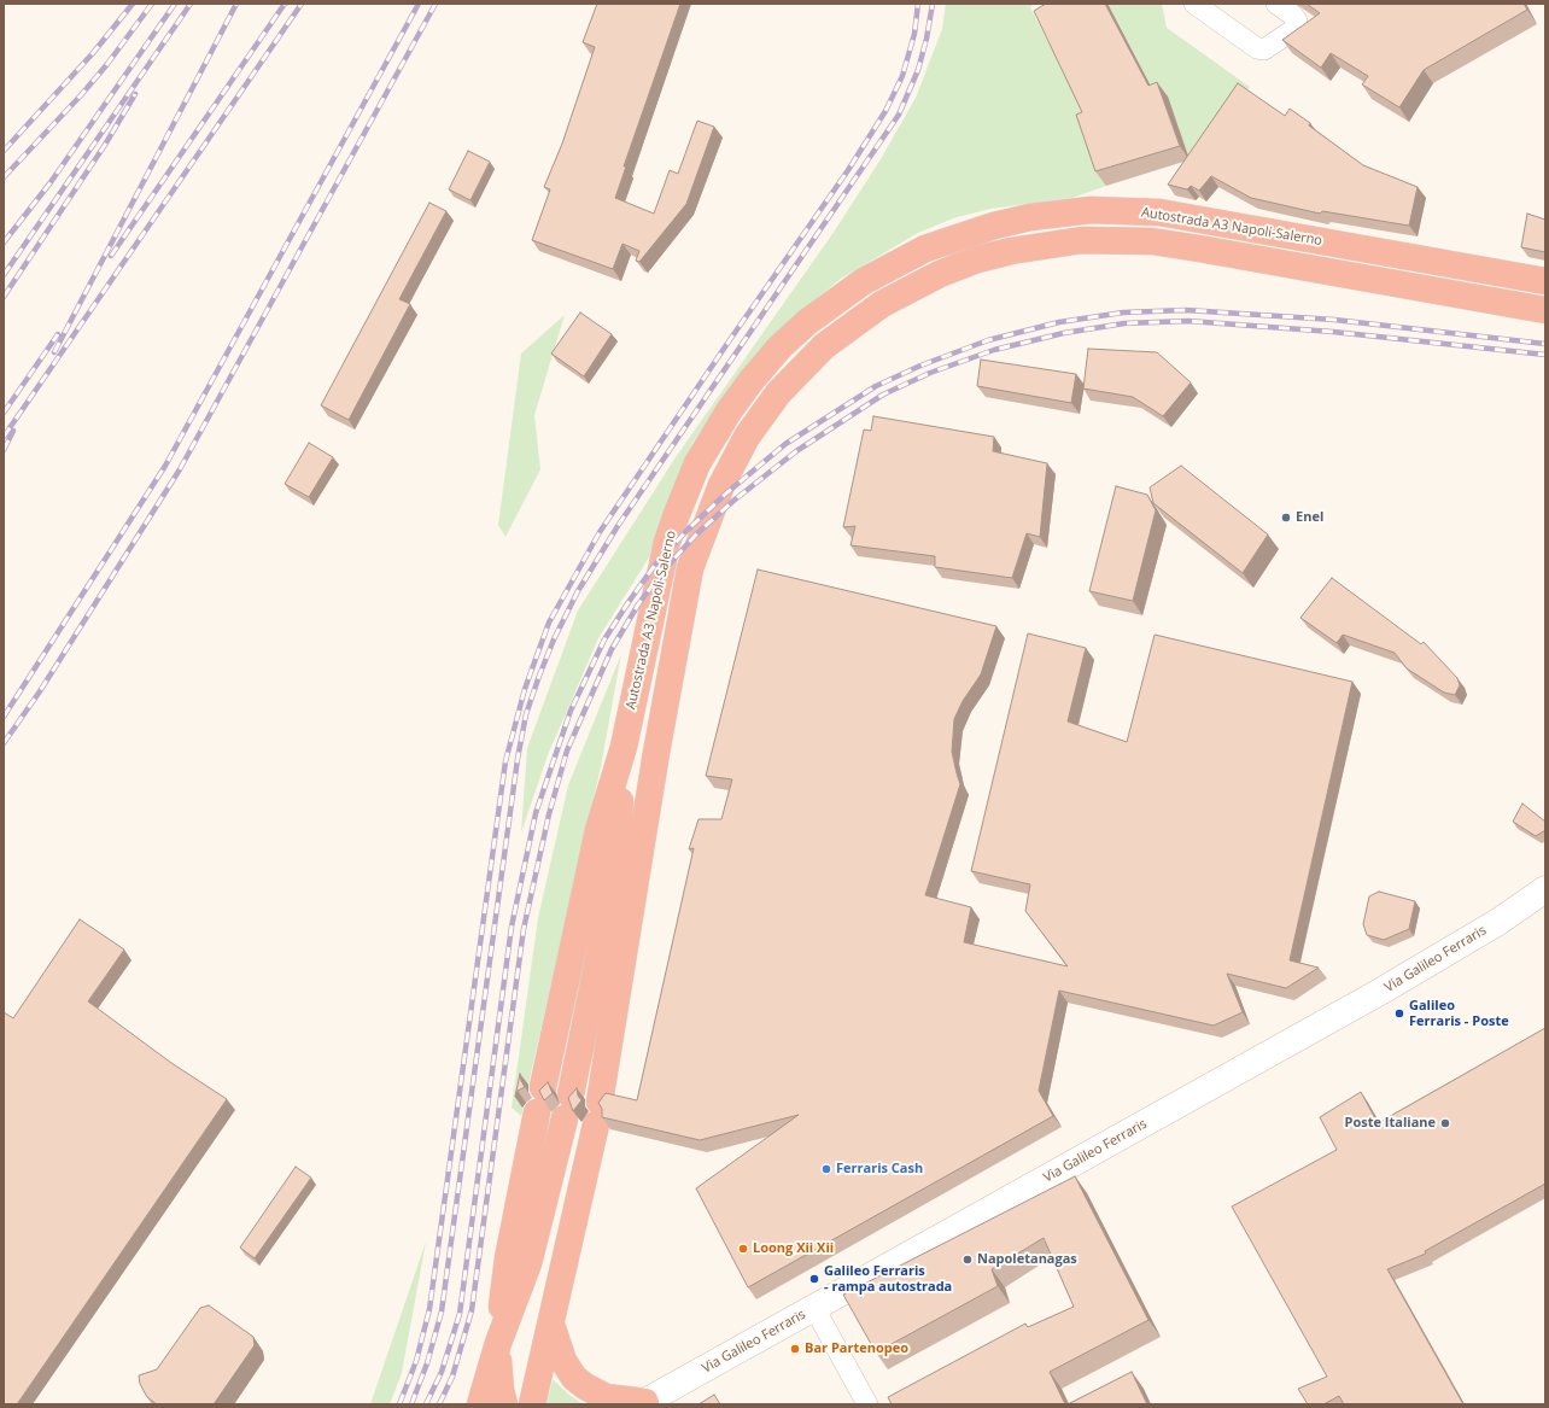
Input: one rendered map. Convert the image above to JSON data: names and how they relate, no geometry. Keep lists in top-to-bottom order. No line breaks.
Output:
{"streets":{"highway":["Autostrada A3 Napoli-Salerno"],"main road":["Via Galileo Ferraris"]},"places":["Enel","Galileo Ferraris - Poste","Poste Italiane","Ferraris Cash","Loong Xii Xii","Napoletanagas","Galileo Ferraris - rampa autostrada","Bar Partenopeo"]}
